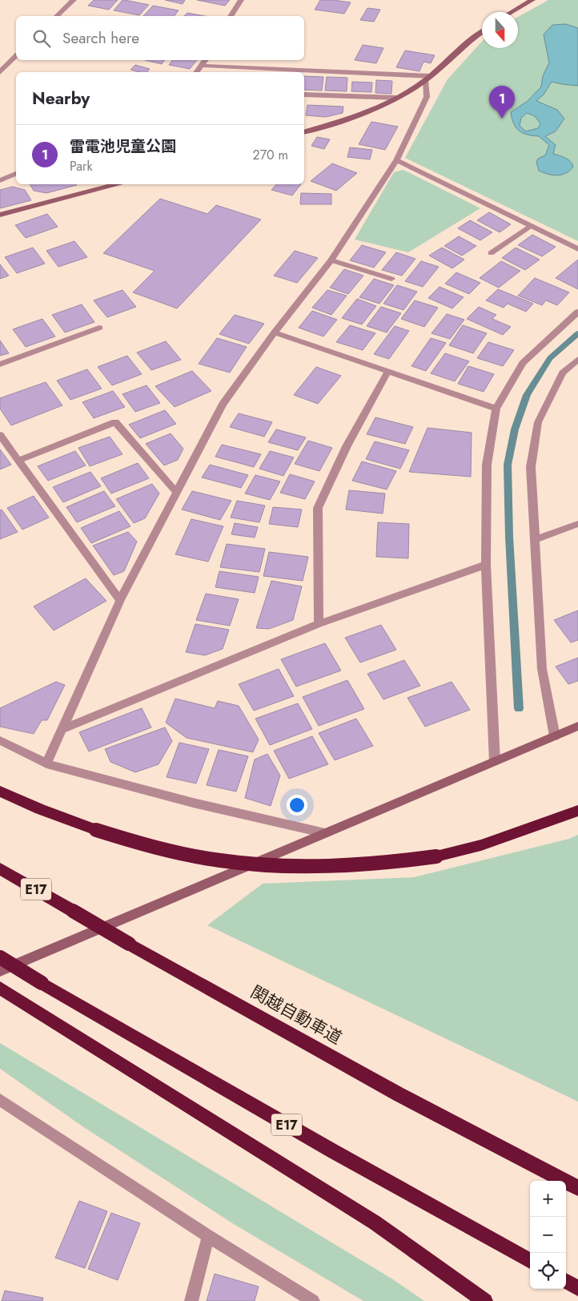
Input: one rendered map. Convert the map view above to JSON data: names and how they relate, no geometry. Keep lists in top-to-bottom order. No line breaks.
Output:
{"streets":{"highway":["E17","関越自動車道"]},"north":"bottom","page":{"search":"Search here","heading":"Nearby","pins":"1","list":[{"mark":"1","name":"雷電池児童公園","note":"Park","value":"270 m"}],"map_buttons":["+","−"]}}
